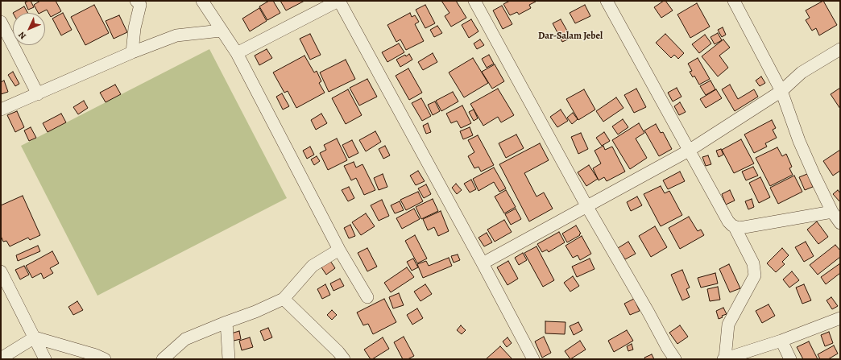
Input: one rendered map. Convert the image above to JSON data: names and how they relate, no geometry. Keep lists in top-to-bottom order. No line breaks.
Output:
{"districts":["Dar-Salam Jebel"],"north":"bottom left"}
